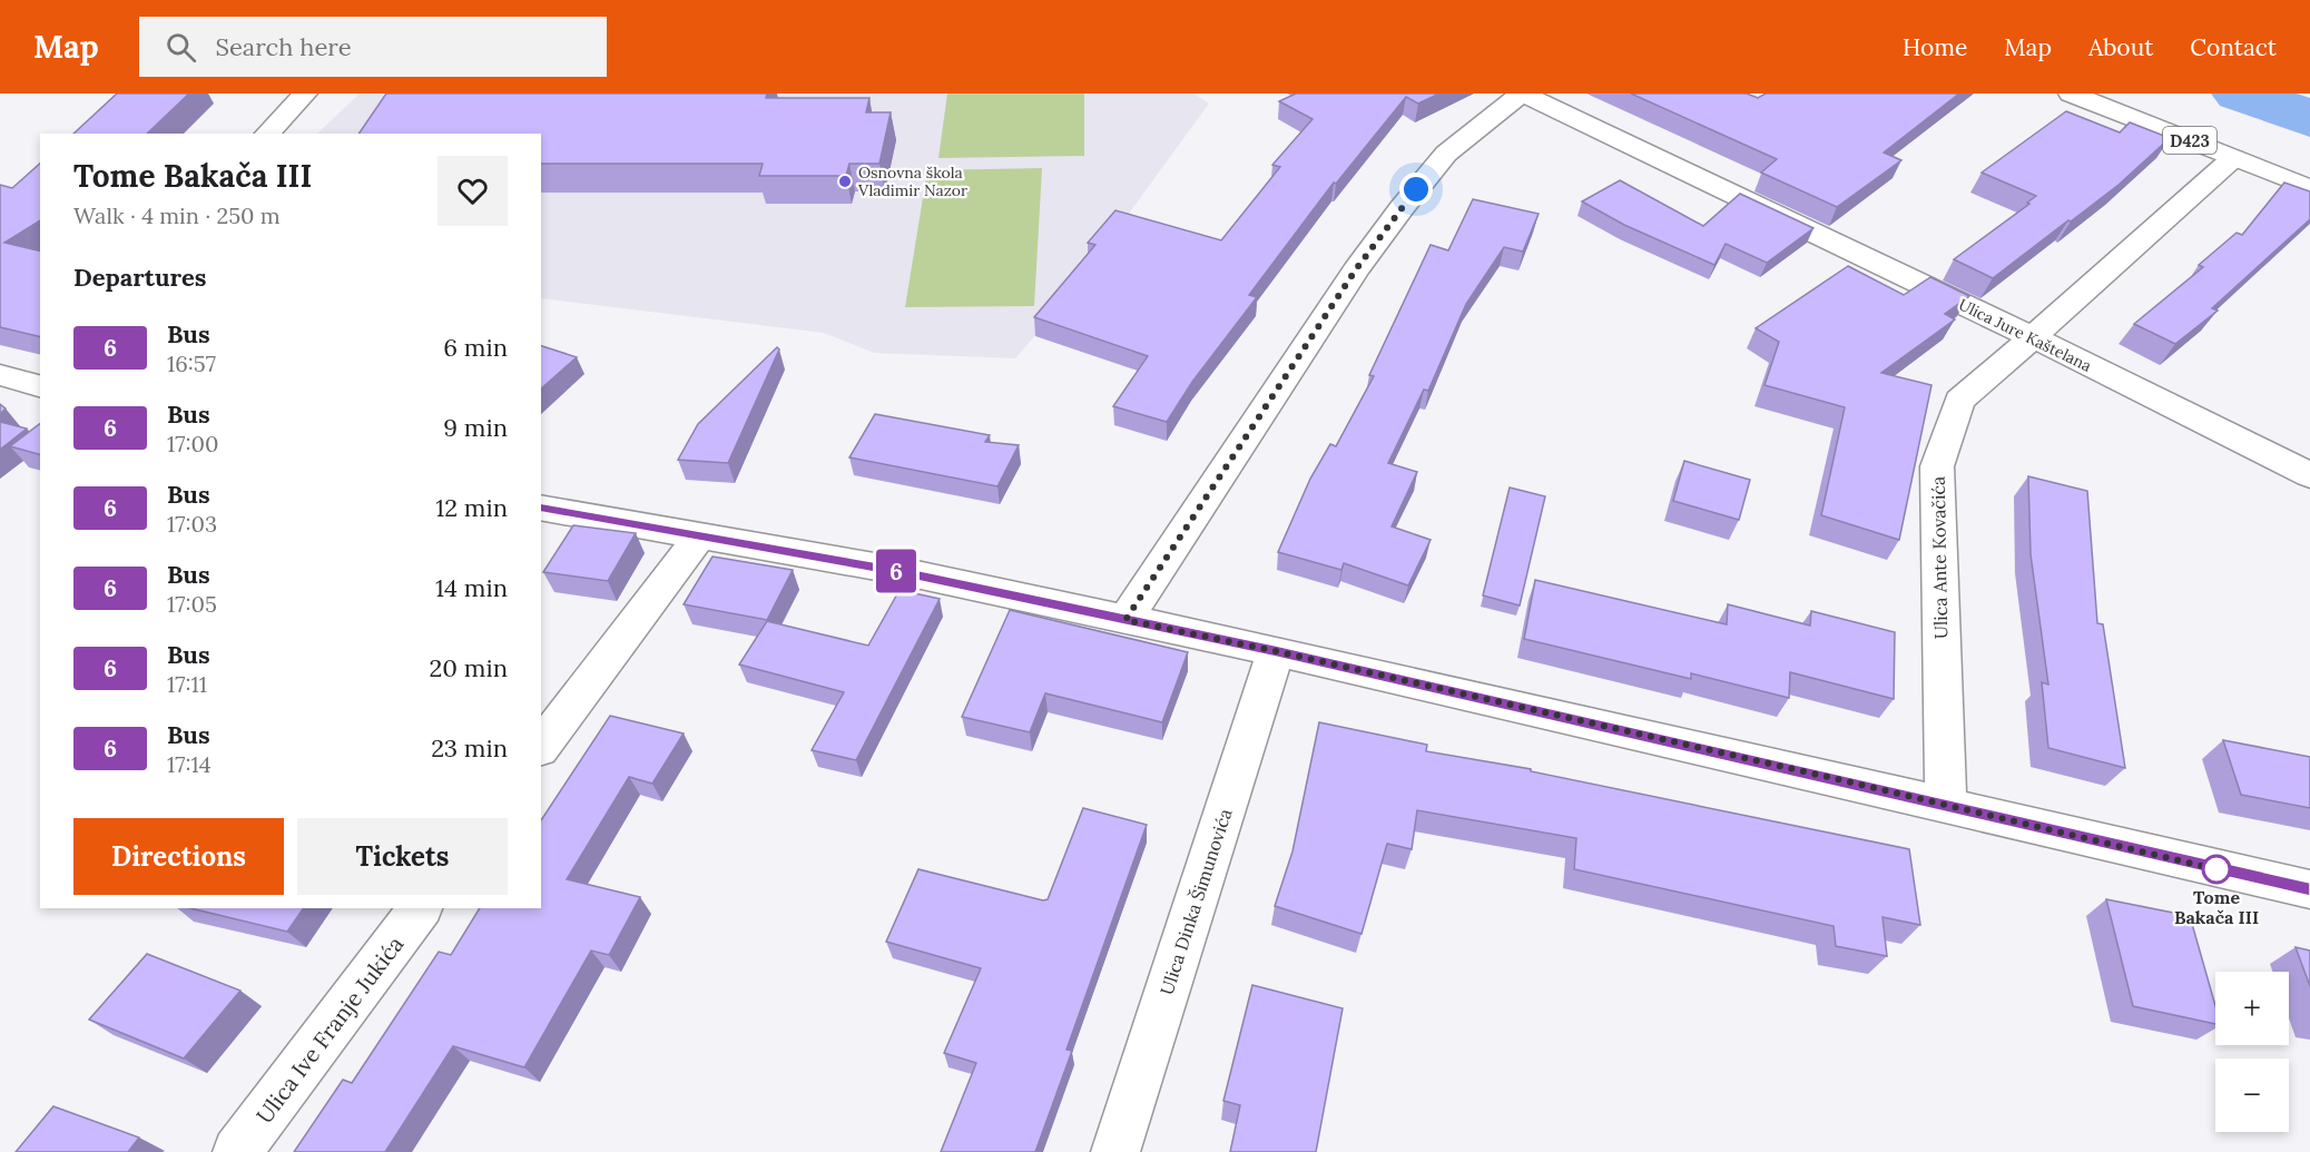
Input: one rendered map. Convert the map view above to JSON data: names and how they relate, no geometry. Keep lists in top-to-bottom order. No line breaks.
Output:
{"streets":{"street":["D423","Ulica Jure Kaštelana","Ulica Ante Kovačića","Ulica Dinka Šimunovića","Ulica Ive Franje Jukića"]},"crossings":[["D423","Ulica Ante Kovačića"],["Ulica Jure Kaštelana","Ulica Ante Kovačića"]],"places":["Osnovna škola Vladimir Nazor","Tome Bakača III"],"lines":["bus line 6"],"page":{"header":"Map","search":"Search here","nav":["Home","Map","About","Contact"],"on_map":"6","heading":[["Tome Bakača III","Walk · 4 min · 250 m"],"Departures"],"list":[{"mark":"6","name":"Bus","note":"16:57","value":"6 min"},{"mark":"6","name":"Bus","note":"17:00","value":"9 min"},{"mark":"6","name":"Bus","note":"17:03","value":"12 min"},{"mark":"6","name":"Bus","note":"17:05","value":"14 min"},{"mark":"6","name":"Bus","note":"17:11","value":"20 min"},{"mark":"6","name":"Bus","note":"17:14","value":"23 min"}],"buttons":["Directions","Tickets"],"map_buttons":["+","−"]}}
